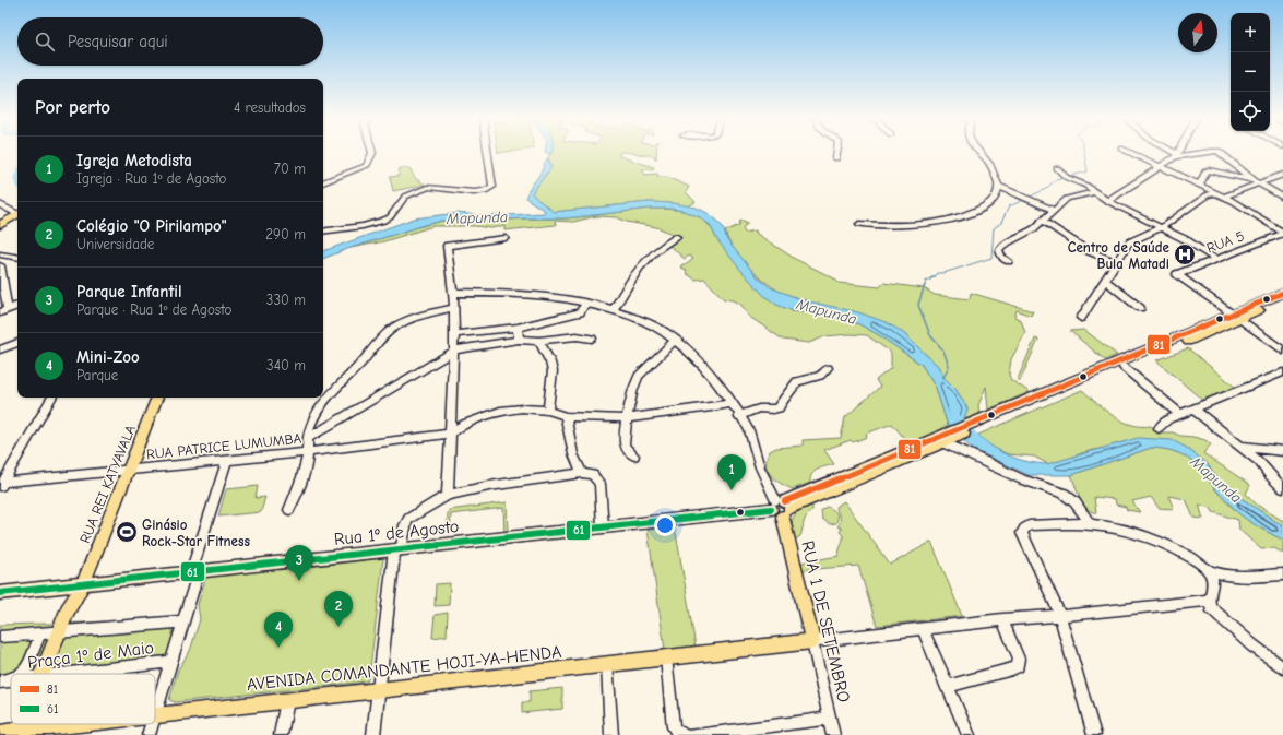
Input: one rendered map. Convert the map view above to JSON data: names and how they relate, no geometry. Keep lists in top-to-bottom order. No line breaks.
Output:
{"streets":{"main road":["RUA REI KATYAVALA","Rua 1º de Agosto","RUA 1 DE SETEMBRO","AVENIDA COMANDANTE HOJI-YA-HENDA"],"street":["RUA 5","RUA PATRICE LUMUMBA","Praça 1º de Maio"]},"crossings":[["RUA PATRICE LUMUMBA","RUA REI KATYAVALA"],["RUA REI KATYAVALA","Rua 1º de Agosto"],["RUA REI KATYAVALA","Praça 1º de Maio"],["Rua 1º de Agosto","RUA 1 DE SETEMBRO"],["RUA 1 DE SETEMBRO","AVENIDA COMANDANTE HOJI-YA-HENDA"]],"water":["Mapunda"],"places":{"hospital":["Centro de Saúde Bula Matadi"],"sports":["Ginásio Rock-Star Fitness"]},"lines":["transit line 81","transit line 61"],"legend":["81","61"],"north":"top","page":{"map_buttons":["+","−"],"search":"Pesquisar aqui","heading":["Por perto","4 resultados"],"list":[{"mark":"1","name":"Igreja Metodista","note":"Igreja · Rua 1º de Agosto","value":"70 m"},{"mark":"2","name":"Colégio \"O Pirilampo\"","note":"Universidade","value":"290 m"},{"mark":"3","name":"Parque Infantil","note":"Parque · Rua 1º de Agosto","value":"330 m"},{"mark":"4","name":"Mini-Zoo","note":"Parque","value":"340 m"}],"pins":["1","3","2","4"]}}
